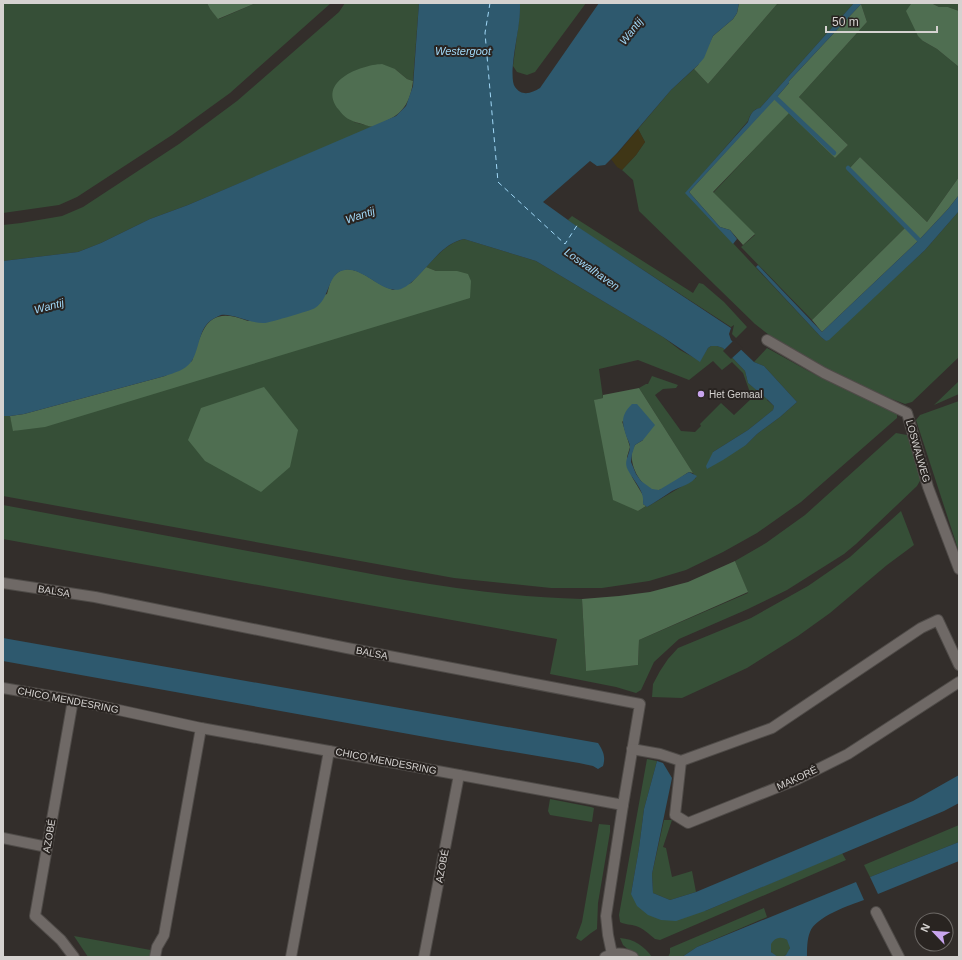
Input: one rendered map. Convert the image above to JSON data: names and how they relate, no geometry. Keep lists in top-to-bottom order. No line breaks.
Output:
{"streets":{"street":["LOSWALWEG","BALSA","CHICO MENDESRING","MAKORÉ","AZOBÉ"]},"crossings":[["BALSA","CHICO MENDESRING"],["CHICO MENDESRING","AZOBÉ"]],"water":["Wantij","Westergoot","Loswalhaven"],"places":["Het Gemaal"],"scale_bar":"50 m","north":"top left"}
